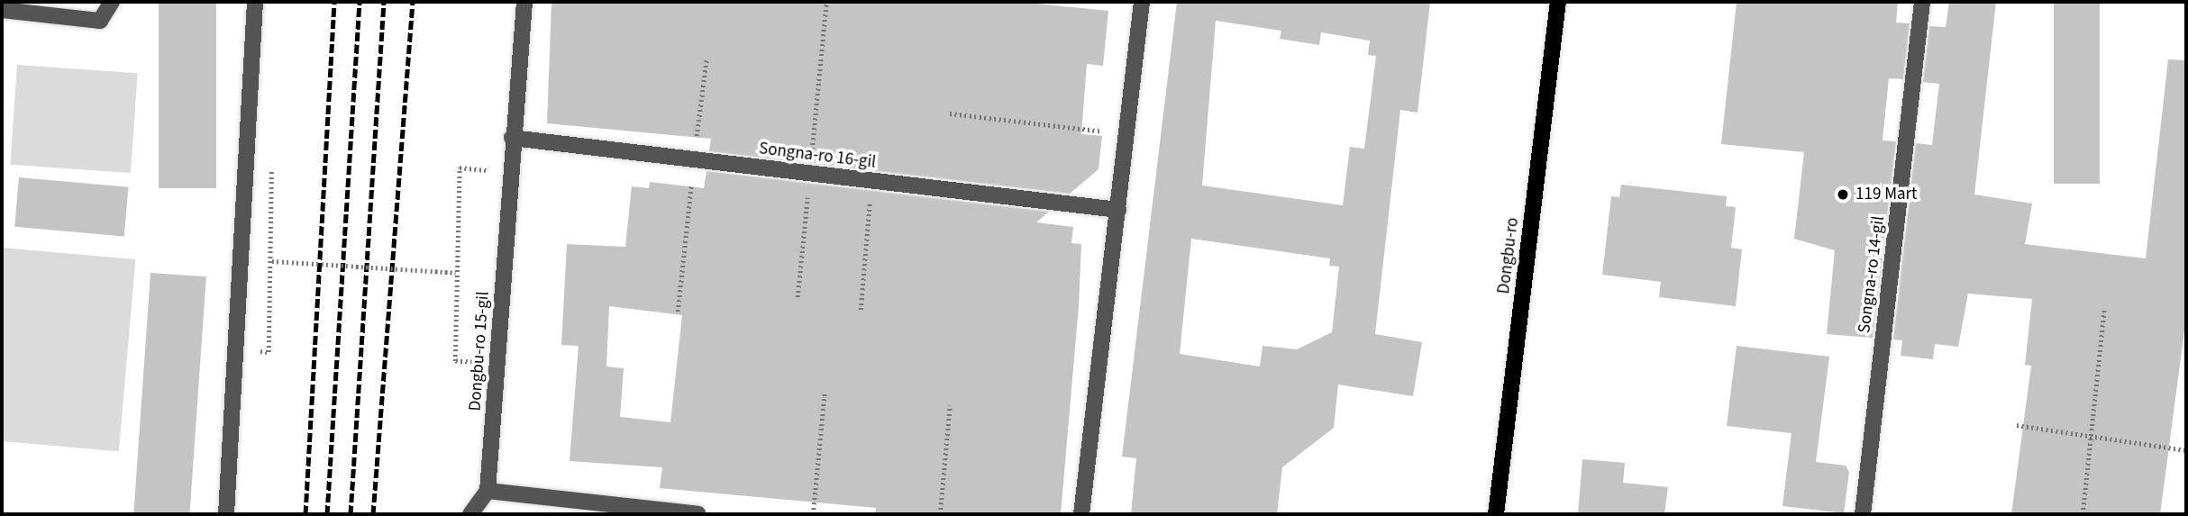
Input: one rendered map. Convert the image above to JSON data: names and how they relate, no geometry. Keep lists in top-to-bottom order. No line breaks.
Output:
{"streets":{"main road":["Dongbu-ro"],"street":["Songna-ro 16-gil","Songna-ro 14-gil","Dongbu-ro 15-gil"]},"crossings":[["Songna-ro 16-gil","Dongbu-ro 15-gil"]],"places":["119 Mart"]}
